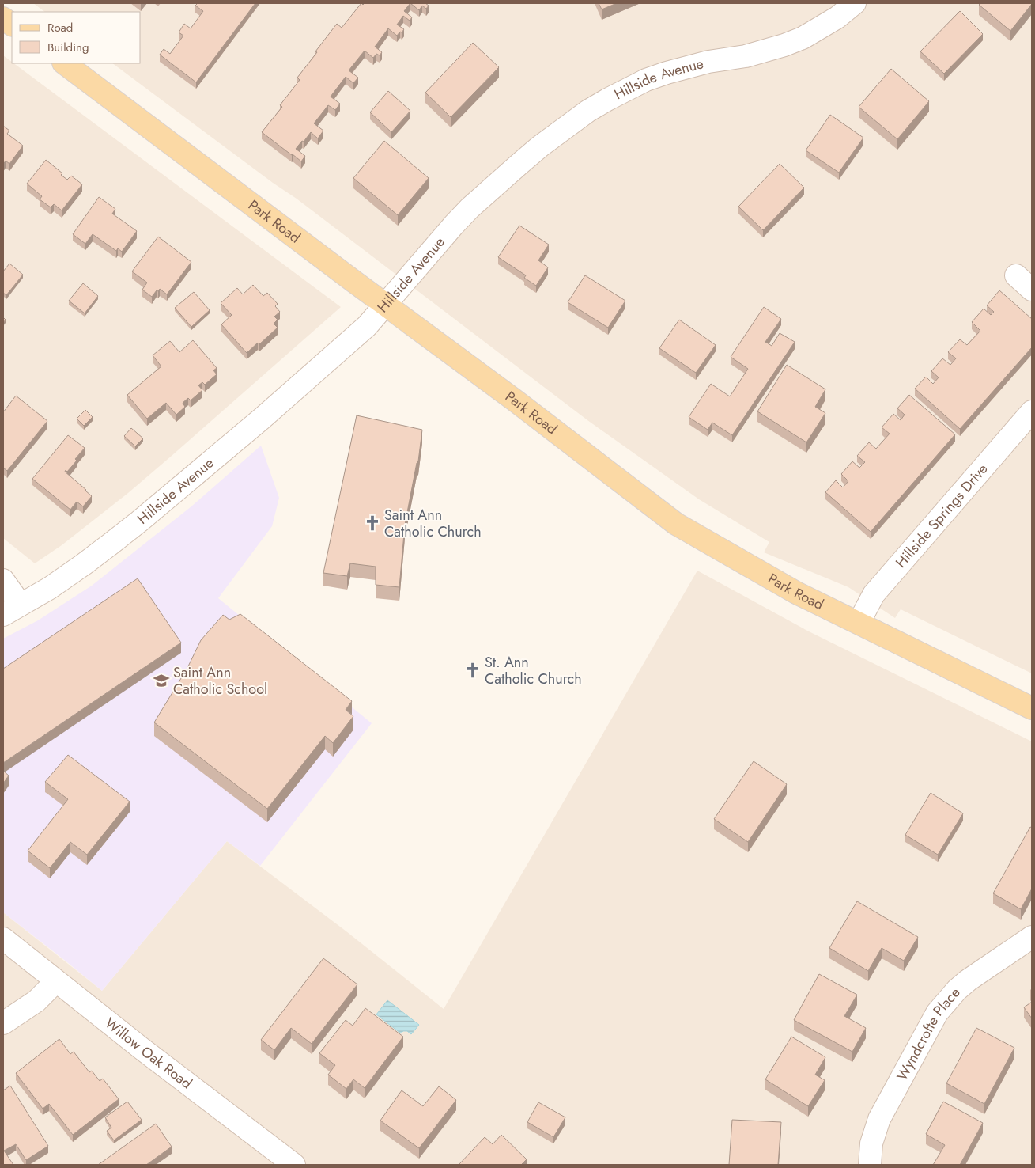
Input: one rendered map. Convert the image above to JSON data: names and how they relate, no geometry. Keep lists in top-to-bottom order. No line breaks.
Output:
{"streets":{"main road":["Park Road"],"street":["Hillside Avenue","Hillside Springs Drive","Wyndcrofte Place","Willow Oak Road"]},"crossings":[["Hillside Avenue","Park Road"],["Park Road","Hillside Springs Drive"]],"places":{"church":["Saint Ann Catholic Church","St. Ann Catholic Church"],"school or university":["Saint Ann Catholic School"]},"legend":["Road","Building"]}
